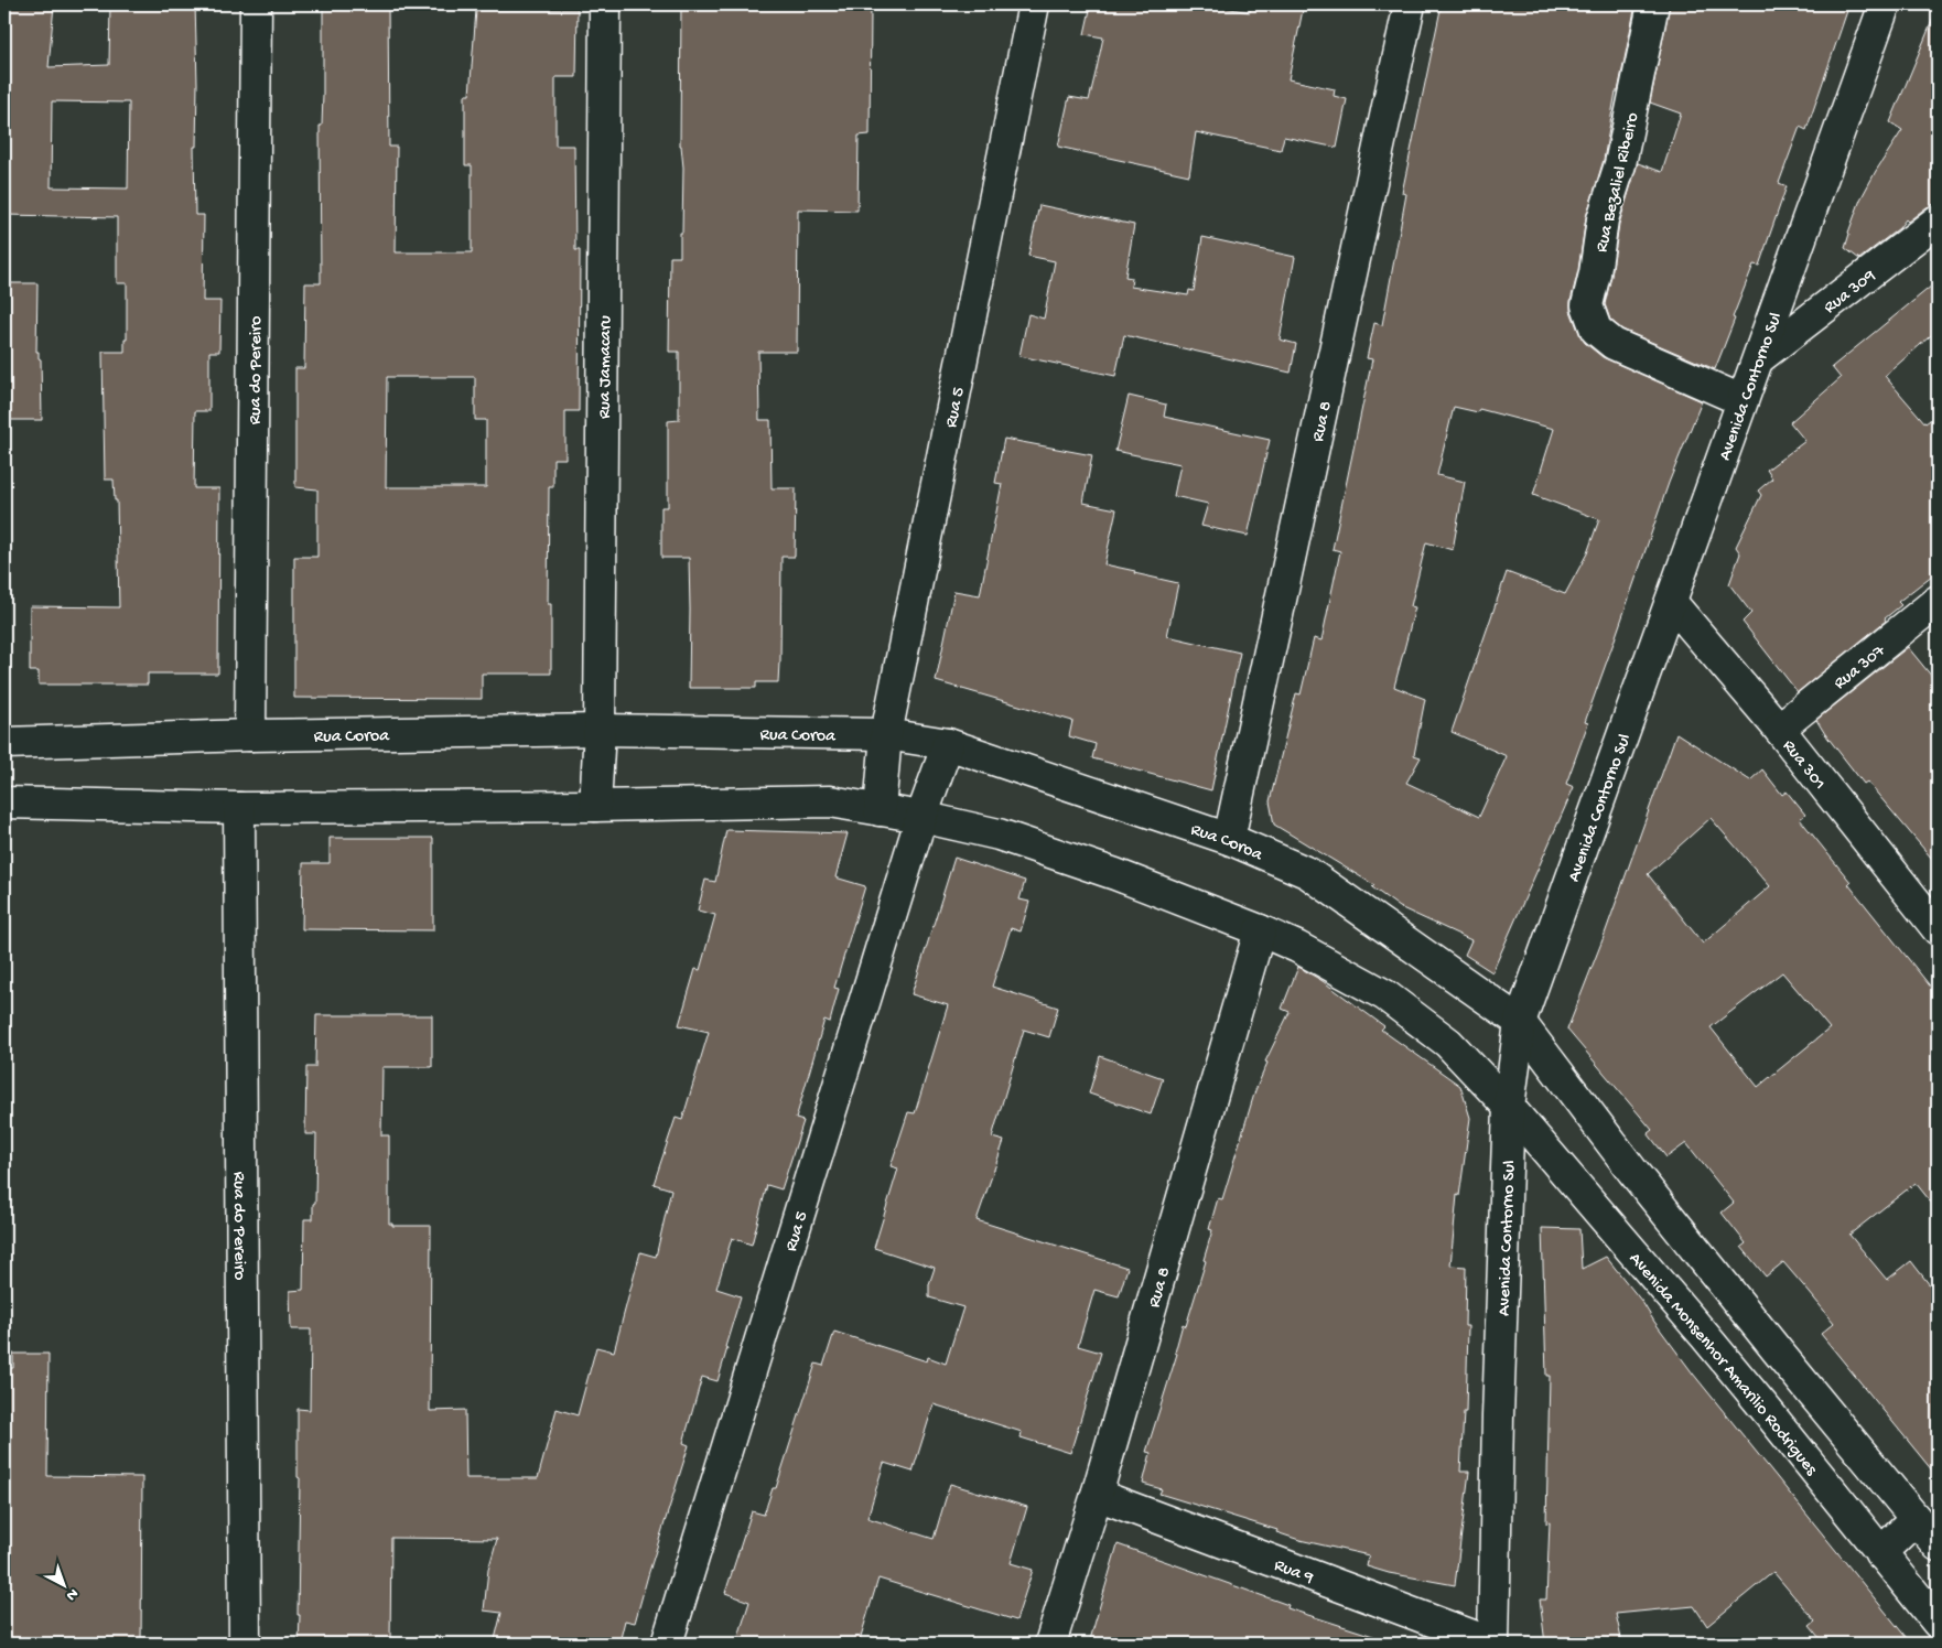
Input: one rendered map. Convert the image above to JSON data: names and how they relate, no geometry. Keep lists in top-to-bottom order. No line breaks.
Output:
{"streets":{"street":["Rua Bezaliel Ribeiro","Rua 309","Rua Jamacaru","Rua do Pereiro","Avenida Contorno Sul","Rua 5","Rua 8","Rua 307","Rua Coroa","Rua 301","Avenida Monsenhor Amarilio Rodrigues","Rua 9"]},"crossings":[["Rua Bezaliel Ribeiro","Avenida Contorno Sul"],["Rua 309","Avenida Contorno Sul"],["Rua Jamacaru","Rua Coroa"],["Rua do Pereiro","Rua Coroa"],["Avenida Contorno Sul","Rua Coroa"],["Avenida Contorno Sul","Rua 301"],["Avenida Contorno Sul","Avenida Monsenhor Amarilio Rodrigues"],["Avenida Contorno Sul","Rua 9"],["Rua 5","Rua Coroa"],["Rua 8","Rua Coroa"],["Rua 8","Rua 9"],["Rua 307","Rua 301"]],"north":"bottom right"}
